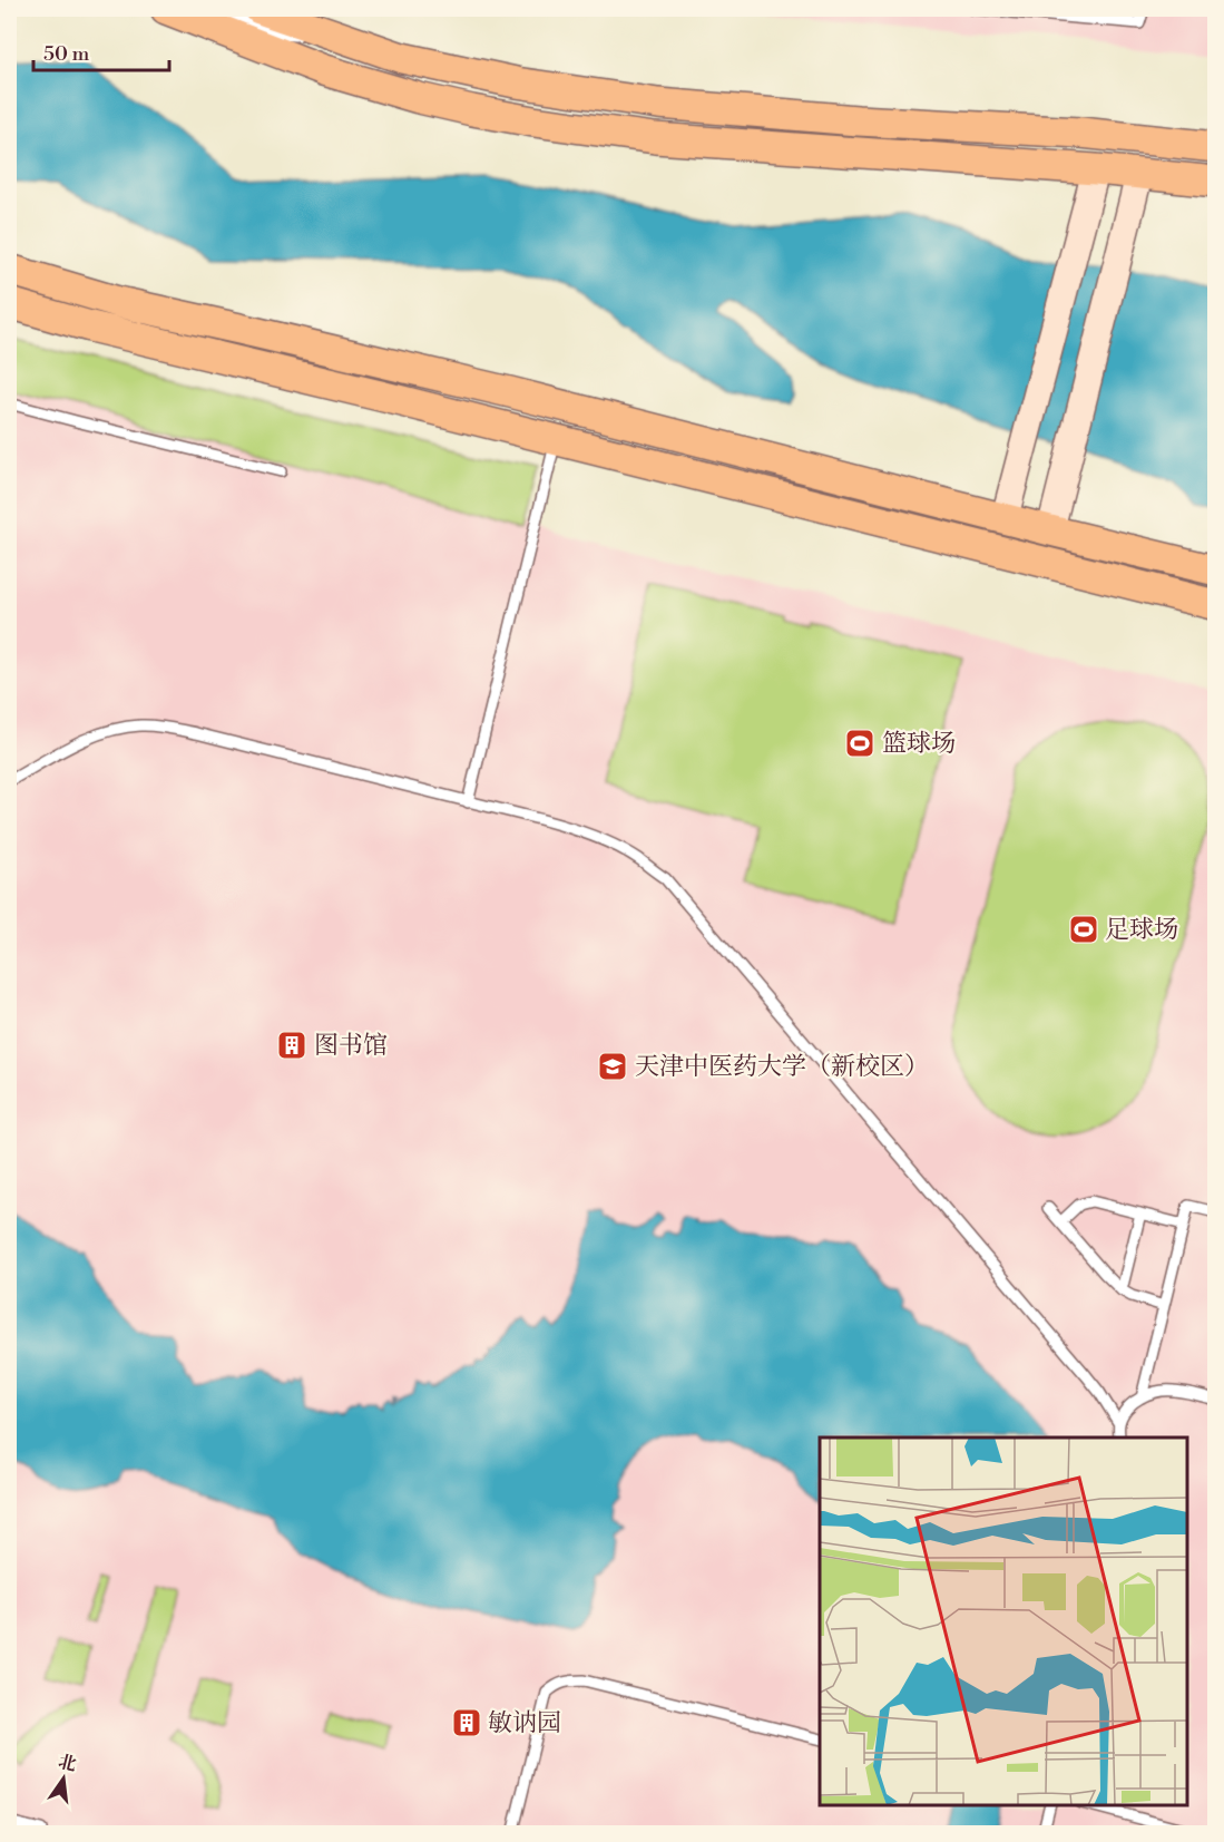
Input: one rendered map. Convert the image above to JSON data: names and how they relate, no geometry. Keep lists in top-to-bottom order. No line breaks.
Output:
{"places":{"sports":["篮球场","足球场"],"building":["图书馆","敏讷园"],"school or university":["天津中医药大学（新校区）"]},"scale_bar":"50 m","north":"top"}
